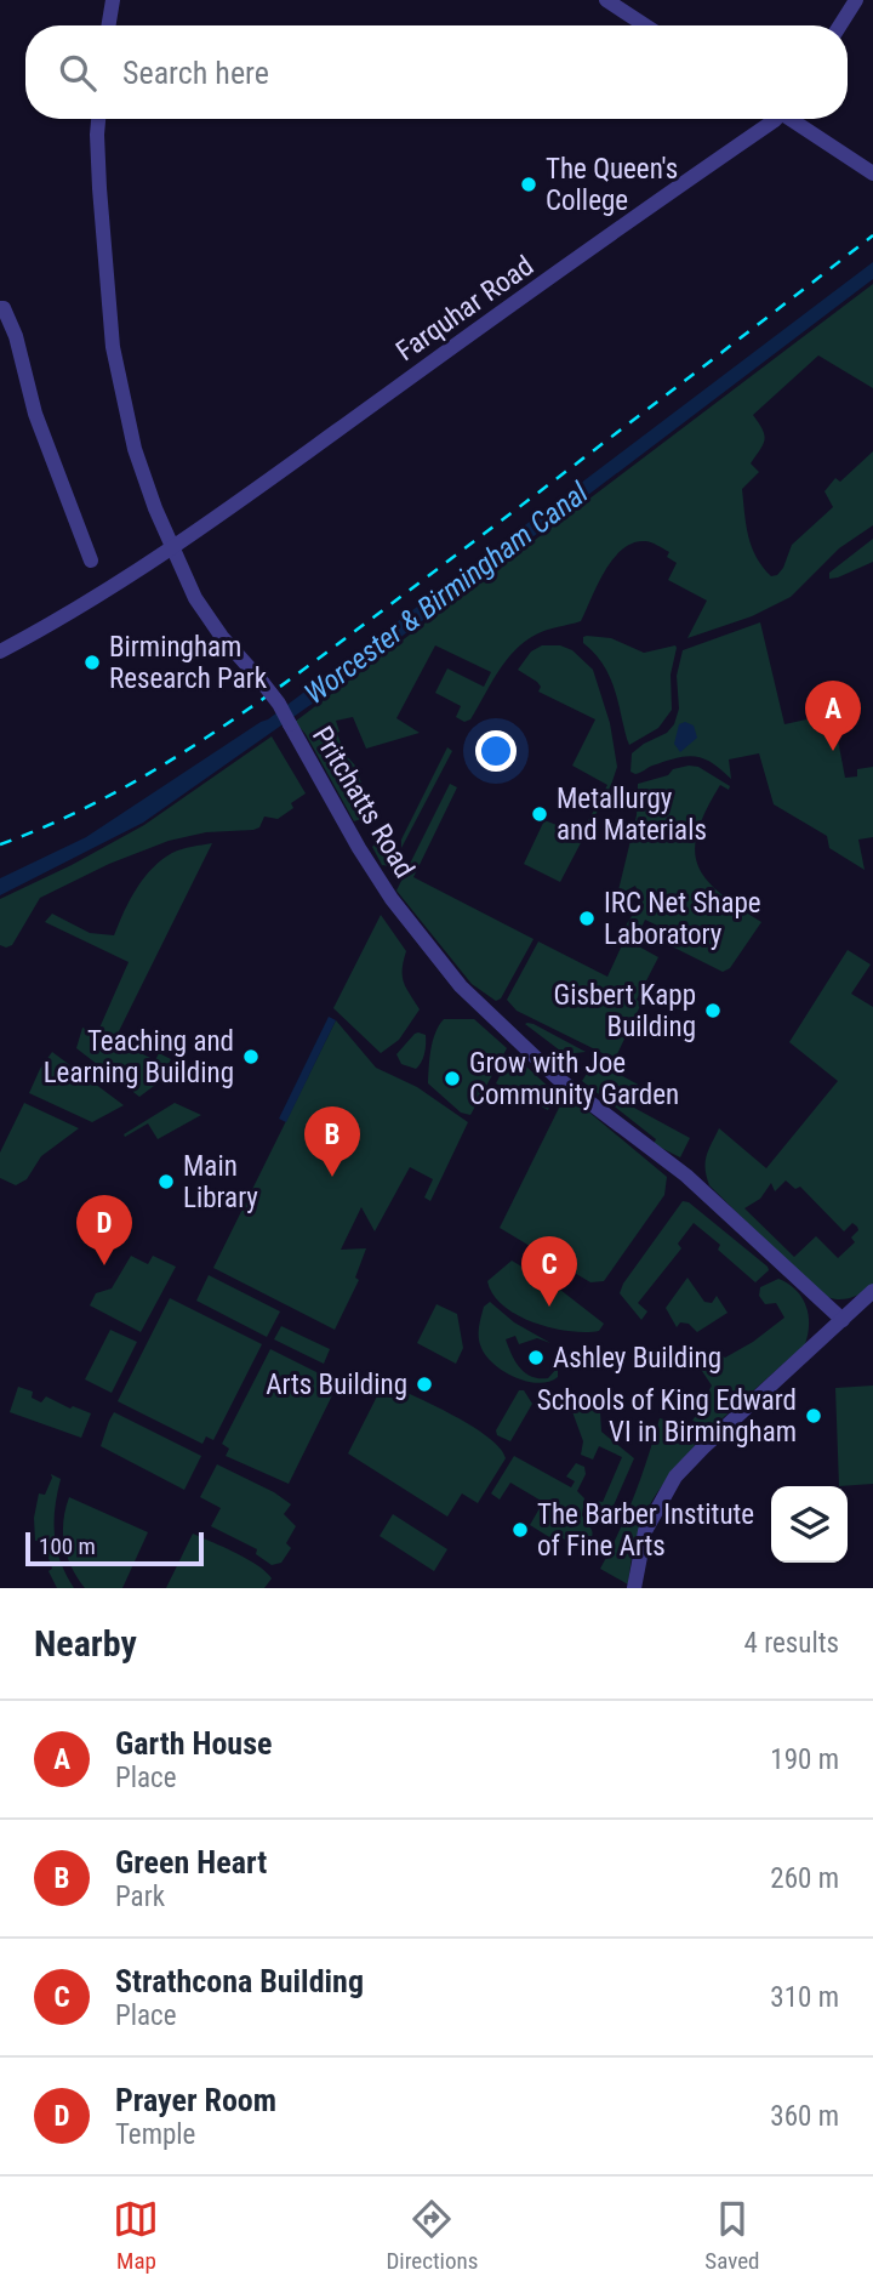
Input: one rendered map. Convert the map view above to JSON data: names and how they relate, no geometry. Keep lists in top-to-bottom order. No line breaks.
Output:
{"streets":{"street":["Farquhar Road","Pritchatts Road"]},"crossings":[["Farquhar Road","Pritchatts Road"]],"water":["Worcester & Birmingham Canal"],"places":["The Queen's College","Birmingham Research Park","Metallurgy and Materials","IRC Net Shape Laboratory","Gisbert Kapp Building","Teaching and Learning Building","Grow with Joe Community Garden","Main Library","Ashley Building","Arts Building","Schools of King Edward VI in Birmingham","The Barber Institute of Fine Arts"],"scale_bar":"100 m","page":{"search":"Search here","pins":["A","B","D","C"],"scale":"100 m","heading":["Nearby","4 results"],"list":[{"mark":"A","name":"Garth House","note":"Place","value":"190 m"},{"mark":"B","name":"Green Heart","note":"Park","value":"260 m"},{"mark":"C","name":"Strathcona Building","note":"Place","value":"310 m"},{"mark":"D","name":"Prayer Room","note":"Temple","value":"360 m"}],"nav":["Map","Directions","Saved"]}}
